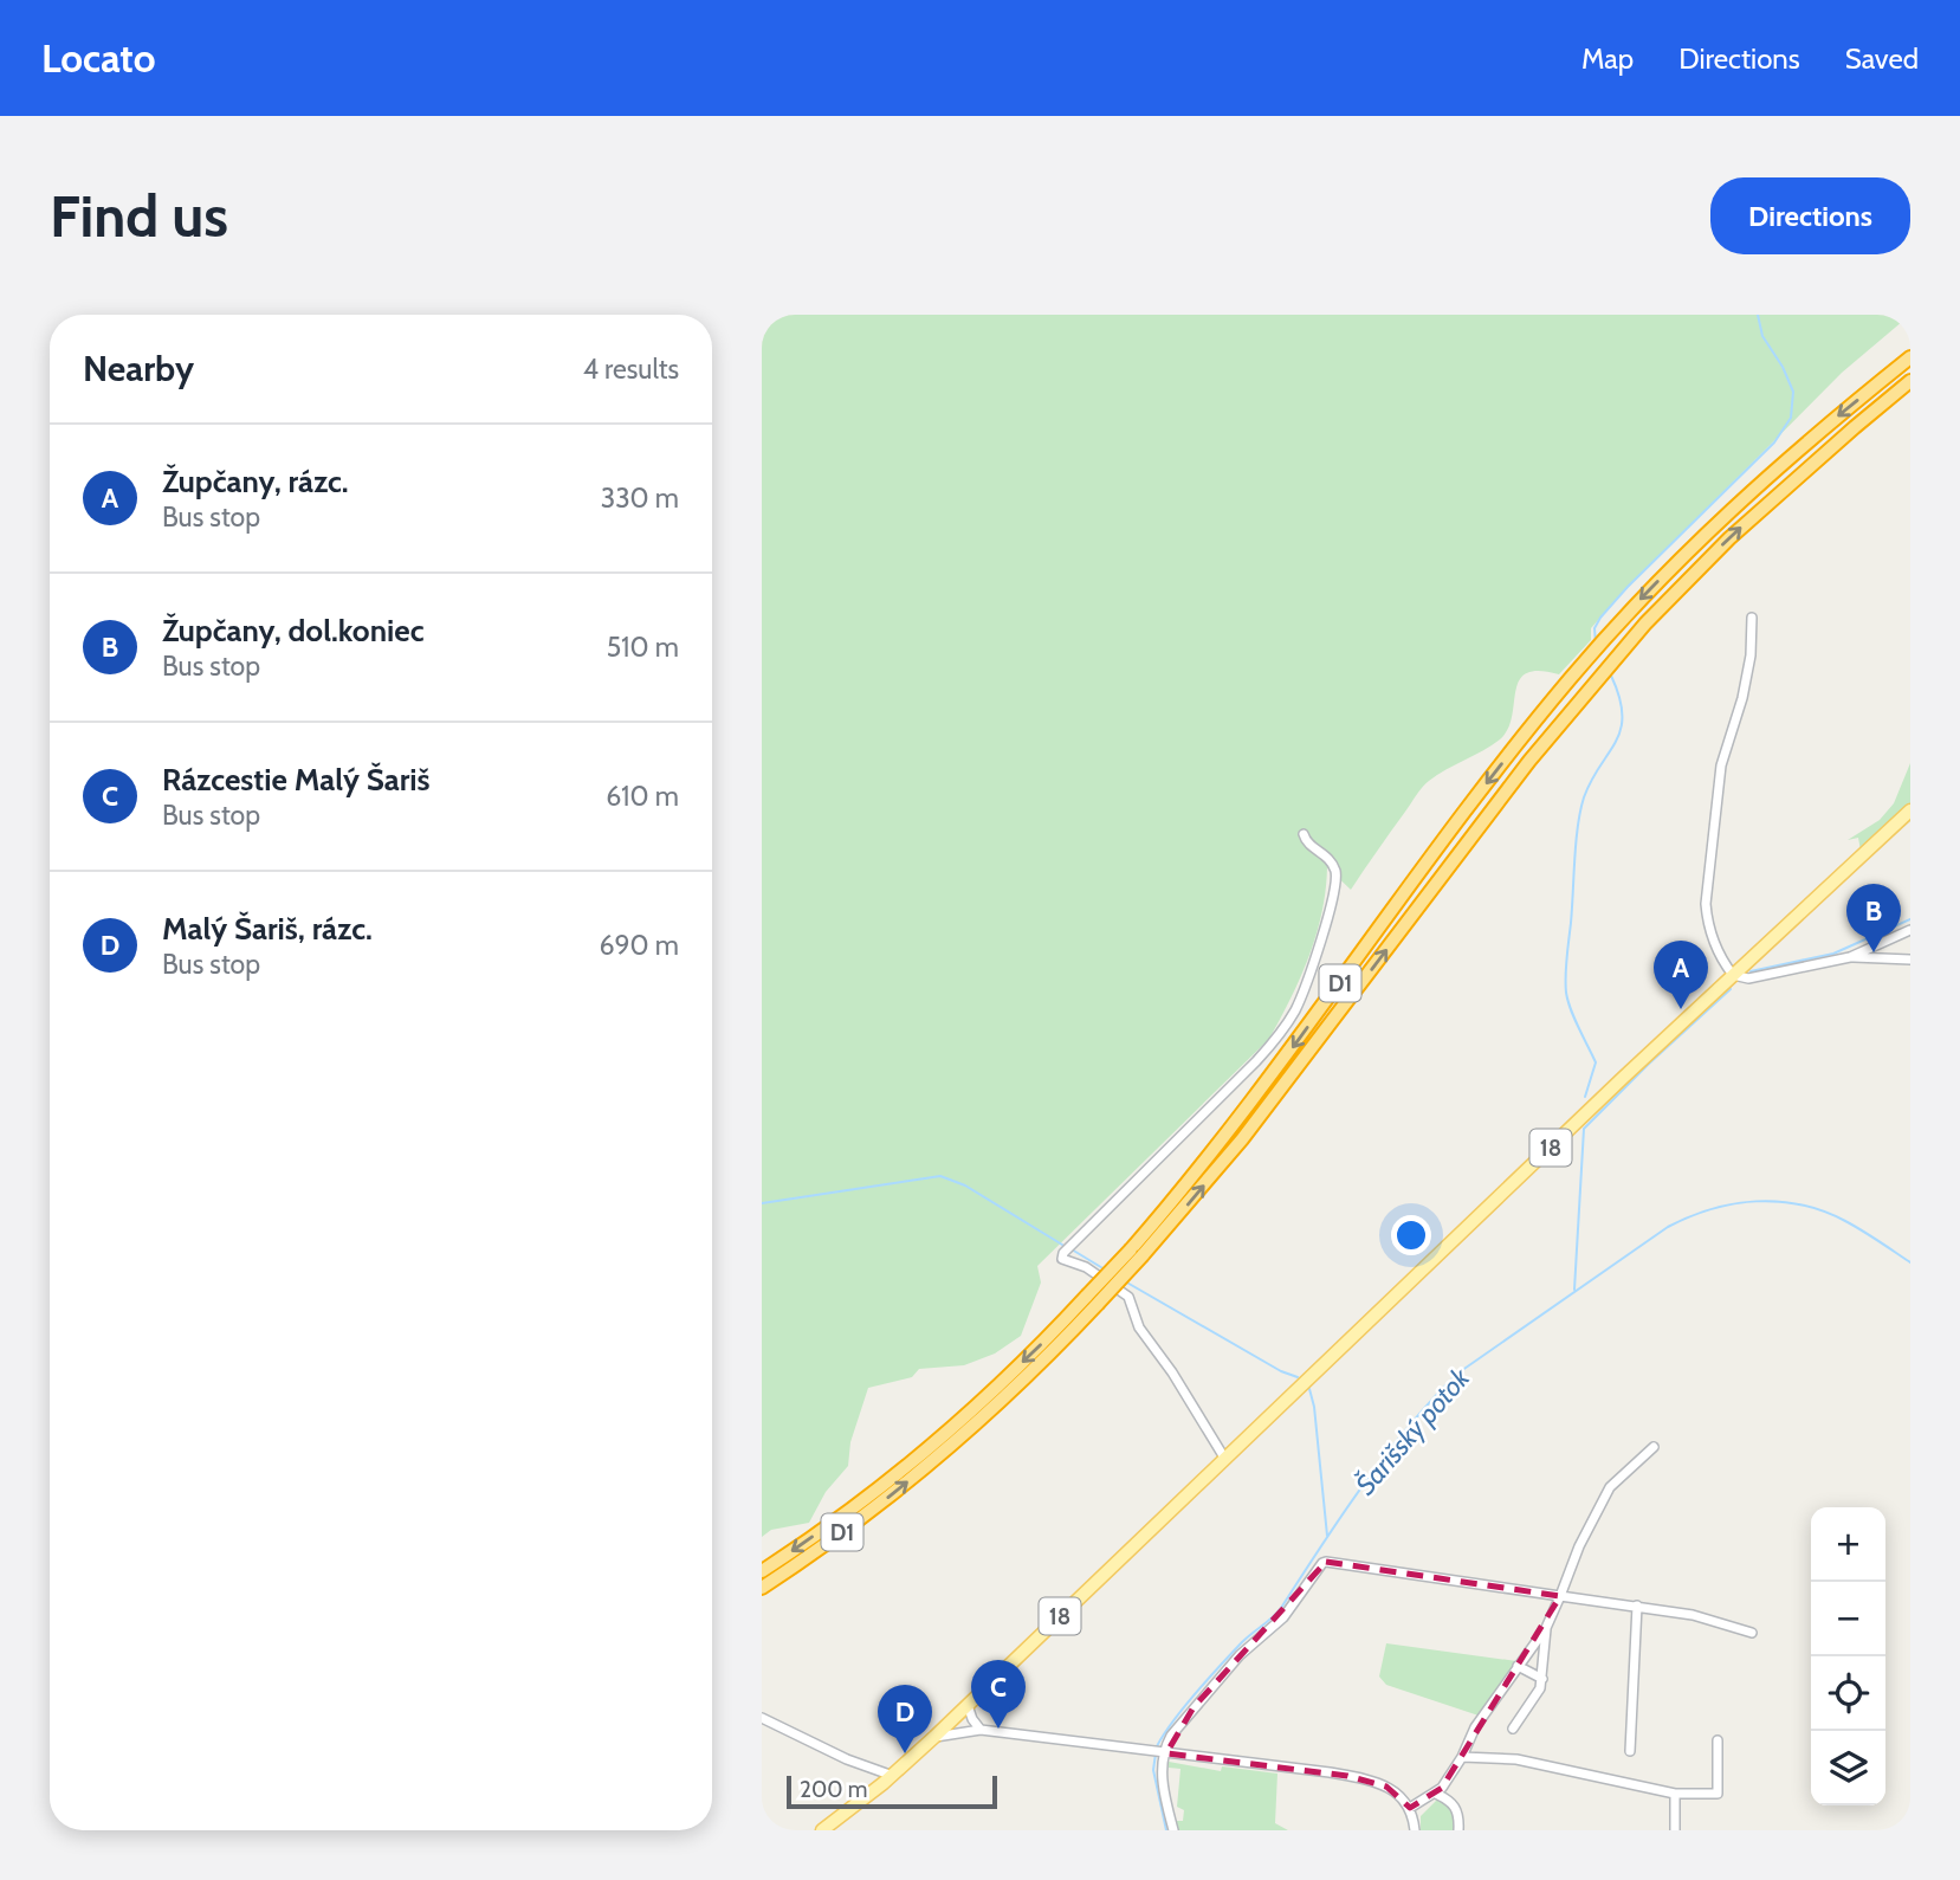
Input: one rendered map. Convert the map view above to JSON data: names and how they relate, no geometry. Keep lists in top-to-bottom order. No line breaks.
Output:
{"streets":{"highway":["D1"],"main road":["18"]},"water":["Šarišský potok"],"scale_bar":"200 m","page":{"header":"Locato","nav":["Map","Directions","Saved"],"buttons":"Directions","title":"Find us","heading":["Nearby","4 results"],"list":[{"mark":"A","name":"Župčany, rázc.","note":"Bus stop","value":"330 m"},{"mark":"B","name":"Župčany, dol.koniec","note":"Bus stop","value":"510 m"},{"mark":"C","name":"Rázcestie Malý Šariš","note":"Bus stop","value":"610 m"},{"mark":"D","name":"Malý Šariš, rázc.","note":"Bus stop","value":"690 m"}],"pins":["B","A","C","D"],"map_buttons":["+","−"],"scale":"200 m"}}
